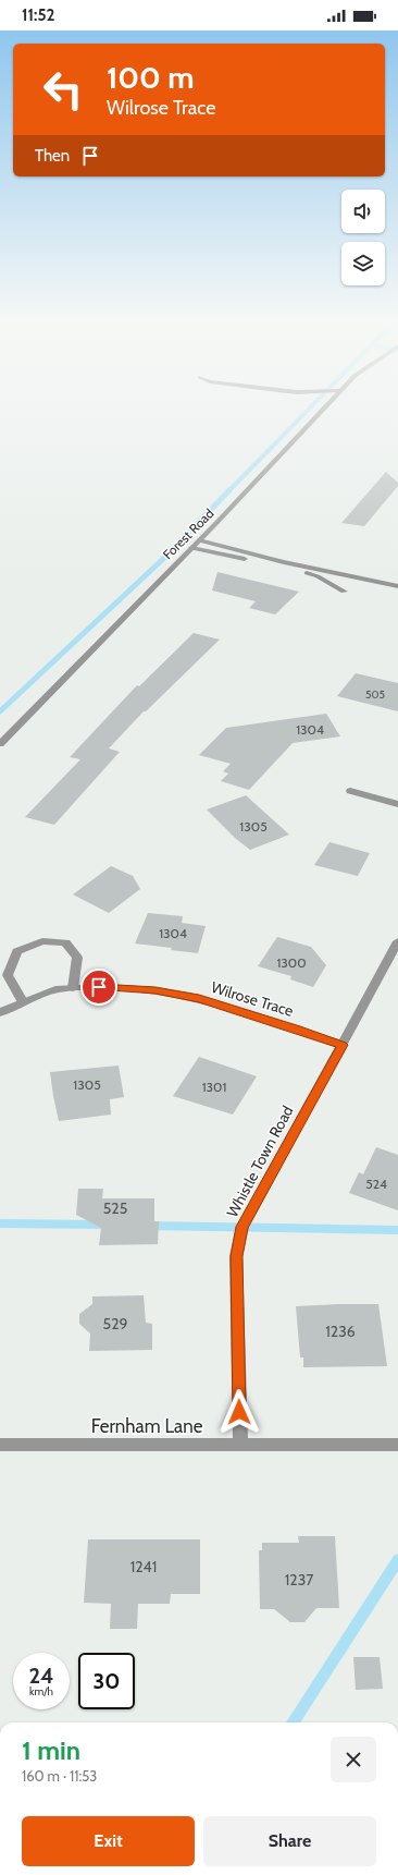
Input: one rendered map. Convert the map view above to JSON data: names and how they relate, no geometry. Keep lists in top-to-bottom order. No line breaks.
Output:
{"streets":{"street":["Forest Road","Wilrose Trace","Whistle Town Road","Fernham Lane"]},"crossings":[["Wilrose Trace","Whistle Town Road"],["Whistle Town Road","Fernham Lane"]],"house_numbers":["505","1304","1305","1304","1300","1305","1301","524","525","529","1236","1241","1237"],"page":{"status":"11:52","turn":["100 m","Wilrose Trace"],"then":"Then","speed":"24 km/h","limit":"30","heading":["1 min","160 m · 11:53"],"buttons":["Exit","Share"]}}
